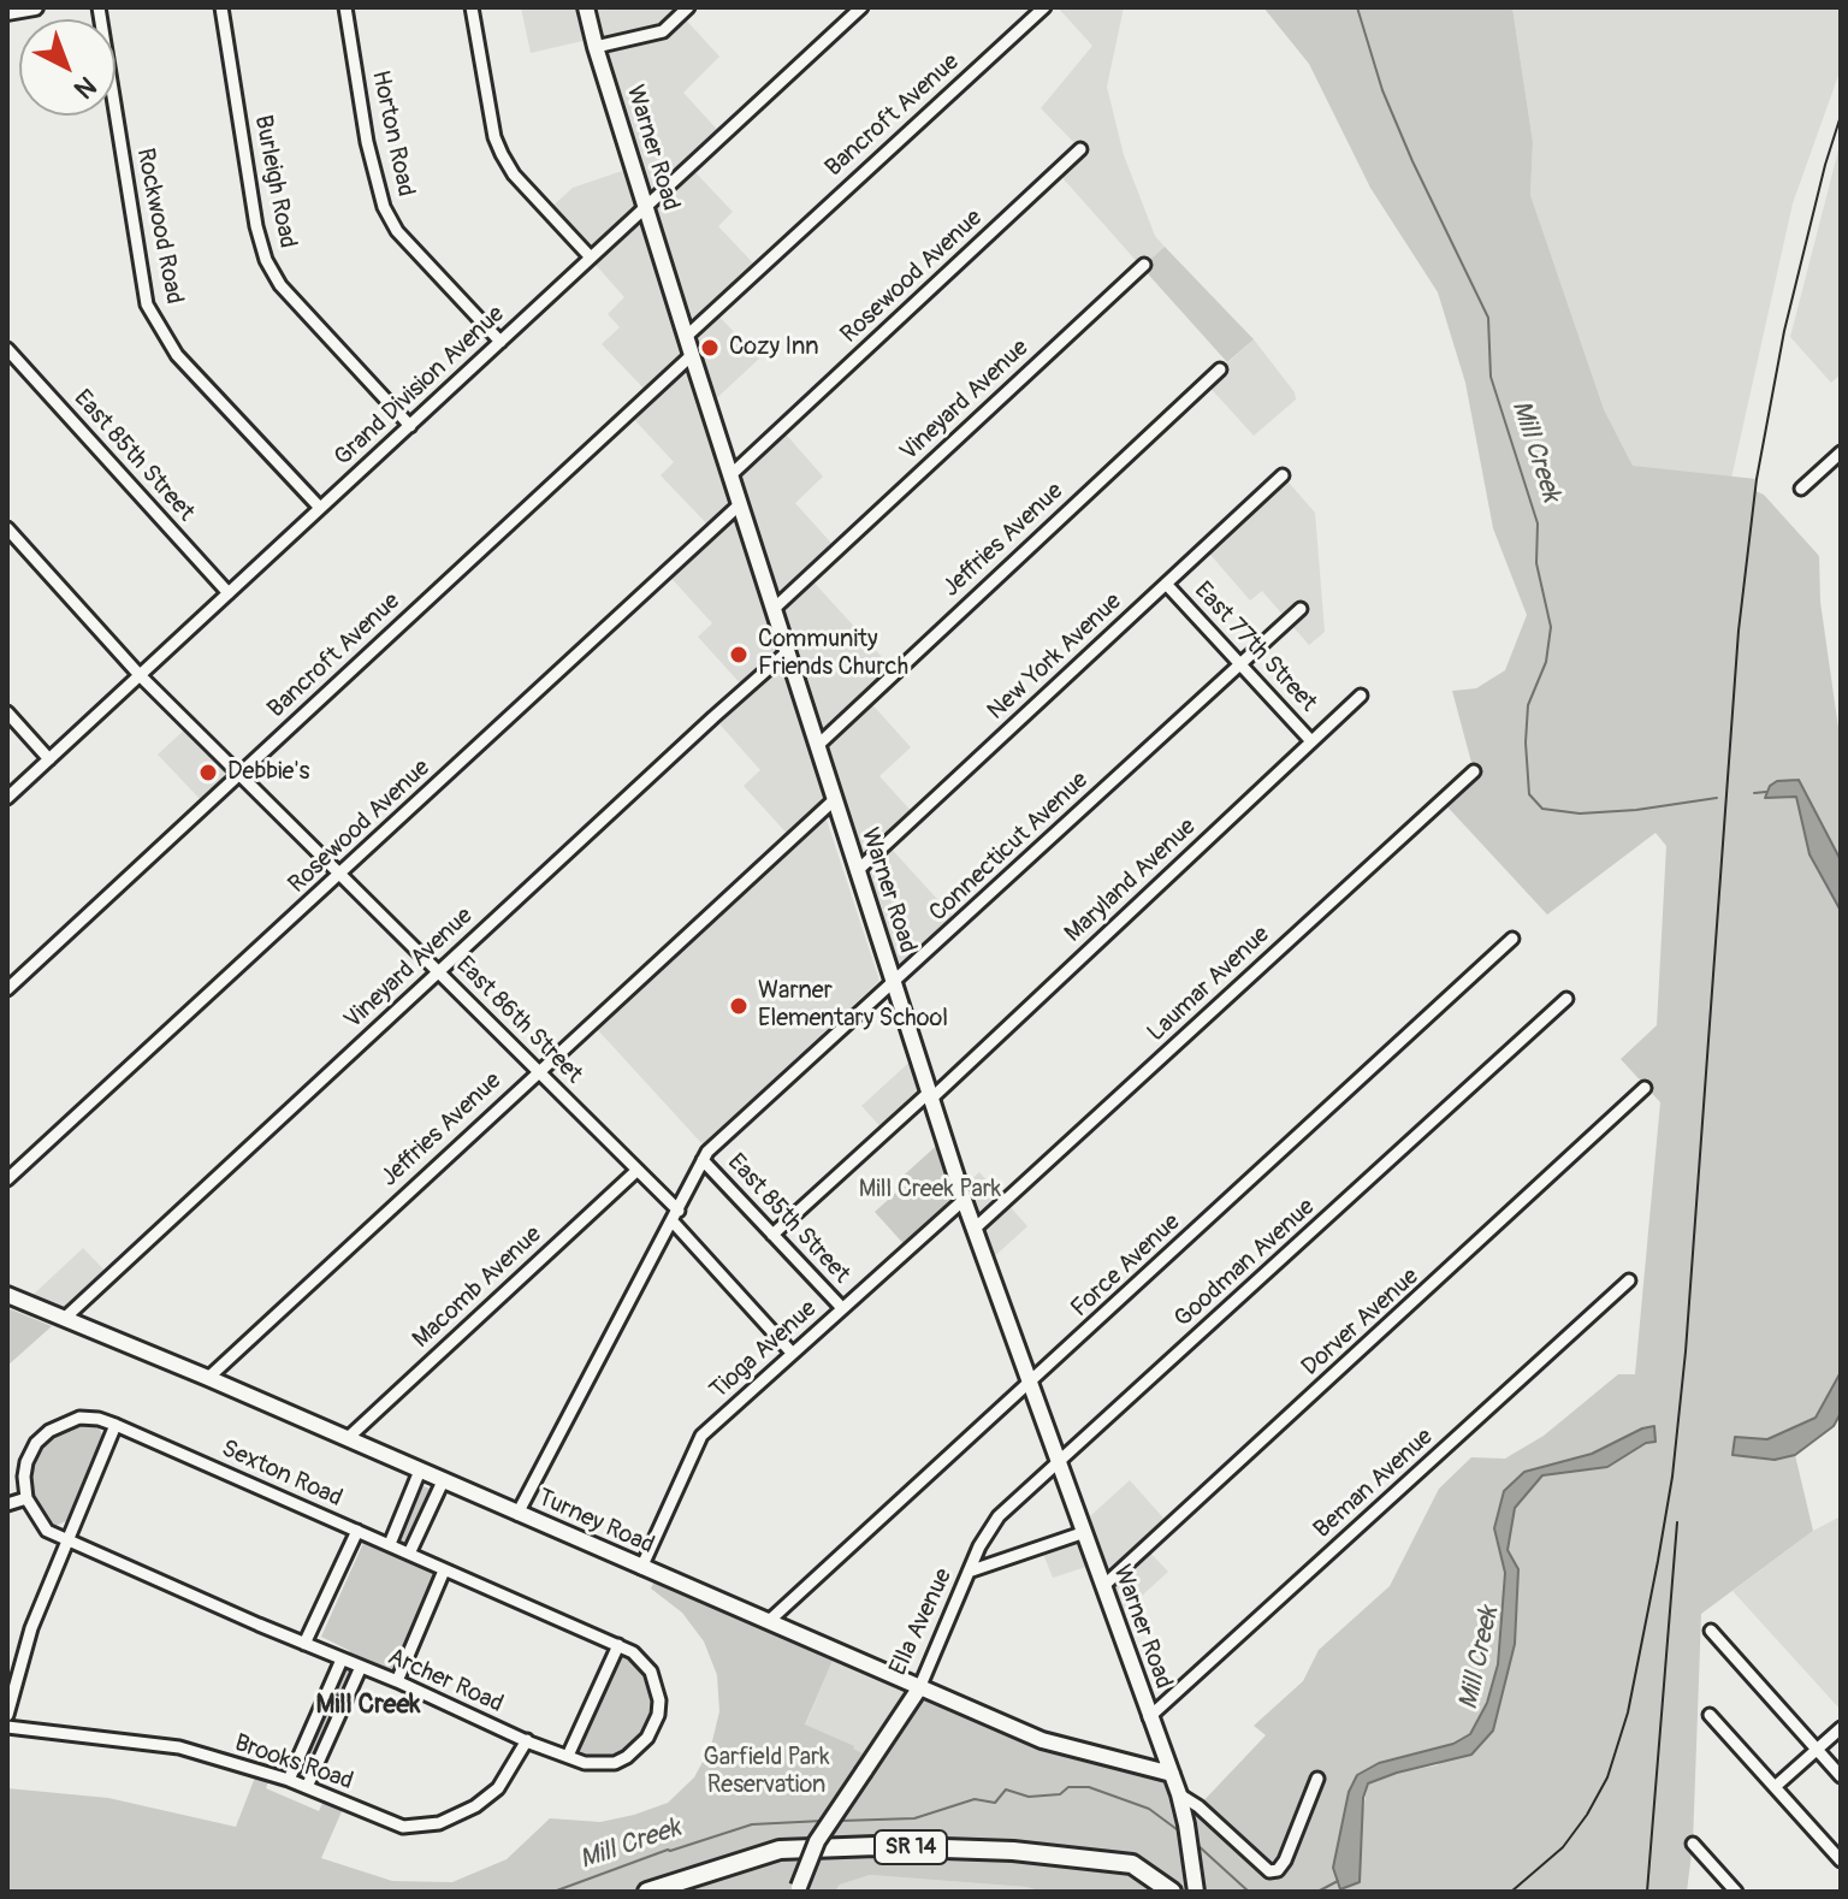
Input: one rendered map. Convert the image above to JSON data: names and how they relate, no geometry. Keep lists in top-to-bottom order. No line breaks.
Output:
{"streets":{"main road":["Warner Road","Turney Road","Ella Avenue","SR 14"],"street":["Bancroft Avenue","Horton Road","Burleigh Road","Rockwood Road","Rosewood Avenue","Grand Division Avenue","Vineyard Avenue","East 85th Street","Jeffries Avenue","East 77th Street","New York Avenue","Connecticut Avenue","Maryland Avenue","Laumar Avenue","East 86th Street","Goodman Avenue","Force Avenue","Macomb Avenue","Dorver Avenue","Tioga Avenue","Sexton Road","Beman Avenue","Archer Road","Brooks Road"]},"crossings":[["Bancroft Avenue","Warner Road"],["Bancroft Avenue","East 86th Street"],["Horton Road","Grand Division Avenue"],["Warner Road","Rosewood Avenue"],["Warner Road","Grand Division Avenue"],["Warner Road","Vineyard Avenue"],["Warner Road","Jeffries Avenue"],["Warner Road","New York Avenue"],["Warner Road","Connecticut Avenue"],["Warner Road","Maryland Avenue"],["Warner Road","Laumar Avenue"],["Warner Road","Goodman Avenue"],["Warner Road","Force Avenue"],["Warner Road","Dorver Avenue"],["Warner Road","Tioga Avenue"],["Warner Road","Beman Avenue"],["Warner Road","Turney Road"],["Warner Road","Ella Avenue"],["Burleigh Road","Grand Division Avenue"],["Rockwood Road","Grand Division Avenue"],["Rosewood Avenue","East 86th Street"],["Grand Division Avenue","East 85th Street"],["Grand Division Avenue","East 86th Street"],["Vineyard Avenue","East 86th Street"],["Vineyard Avenue","Turney Road"],["East 85th Street","Connecticut Avenue"],["East 85th Street","Maryland Avenue"],["East 85th Street","Tioga Avenue"],["Jeffries Avenue","East 86th Street"],["Jeffries Avenue","Turney Road"],["East 77th Street","New York Avenue"],["East 77th Street","Connecticut Avenue"],["East 77th Street","Maryland Avenue"],["Connecticut Avenue","East 86th Street"],["Connecticut Avenue","Turney Road"],["East 86th Street","Macomb Avenue"],["Goodman Avenue","Ella Avenue"],["Force Avenue","Turney Road"],["Macomb Avenue","Turney Road"],["Tioga Avenue","Turney Road"],["Sexton Road","Archer Road"],["Turney Road","Ella Avenue"],["Archer Road","Brooks Road"]],"districts":["Mill Creek"],"water":["Mill Creek"],"parks":["Mill Creek Park","Garfield Park Reservation"],"places":["Cozy Inn","Community Friends Church","Debbie's","Warner Elementary School"],"north":"bottom right"}
